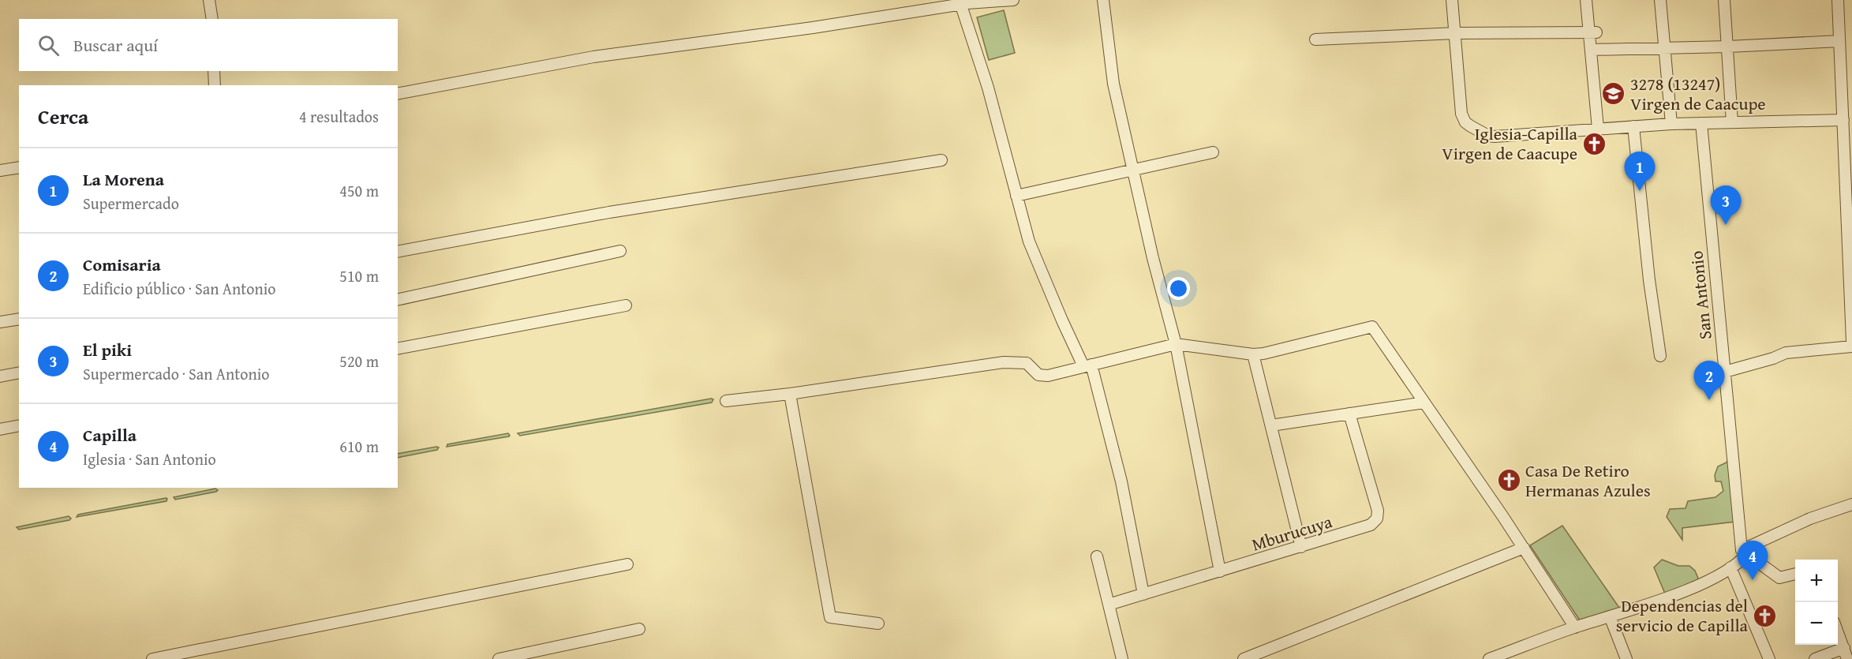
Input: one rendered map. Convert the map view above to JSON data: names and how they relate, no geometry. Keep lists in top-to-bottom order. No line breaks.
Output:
{"streets":{"street":["San Antonio","Mburucuya"]},"places":{"school or university":["3278 (13247) Virgen de Caacupe"],"church":["Iglesia-Capilla Virgen de Caacupe","Casa De Retiro Hermanas Azules","Dependencias del servicio de Capilla"]},"page":{"search":"Buscar aquí","heading":["Cerca","4 resultados"],"list":[{"mark":"1","name":"La Morena","note":"Supermercado","value":"450 m"},{"mark":"2","name":"Comisaria","note":"Edificio público · San Antonio","value":"510 m"},{"mark":"3","name":"El piki","note":"Supermercado · San Antonio","value":"520 m"},{"mark":"4","name":"Capilla","note":"Iglesia · San Antonio","value":"610 m"}],"pins":["1","3","2","4"],"map_buttons":["+","−"]}}
